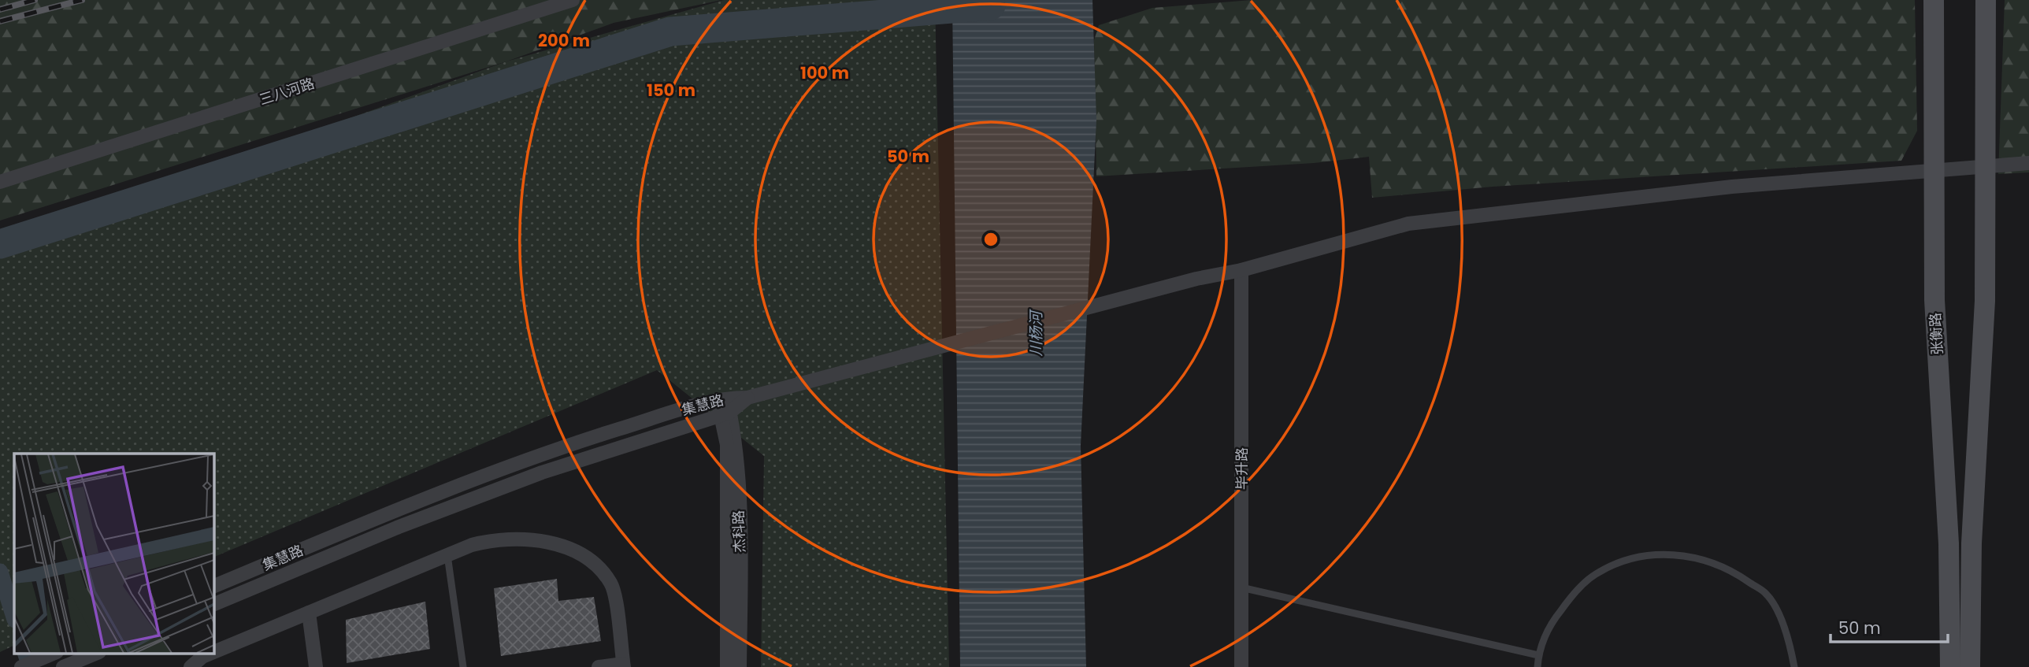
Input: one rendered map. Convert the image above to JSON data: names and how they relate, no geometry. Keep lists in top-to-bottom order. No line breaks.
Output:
{"streets":{"main road":["张衡路"],"street":["三八河路","集慧路","毕升路","杰科路"]},"crossings":[["集慧路","杰科路"]],"water":["川杨河"],"scale_bar":"50 m","rings":["200 m","100 m","150 m","50 m"]}
